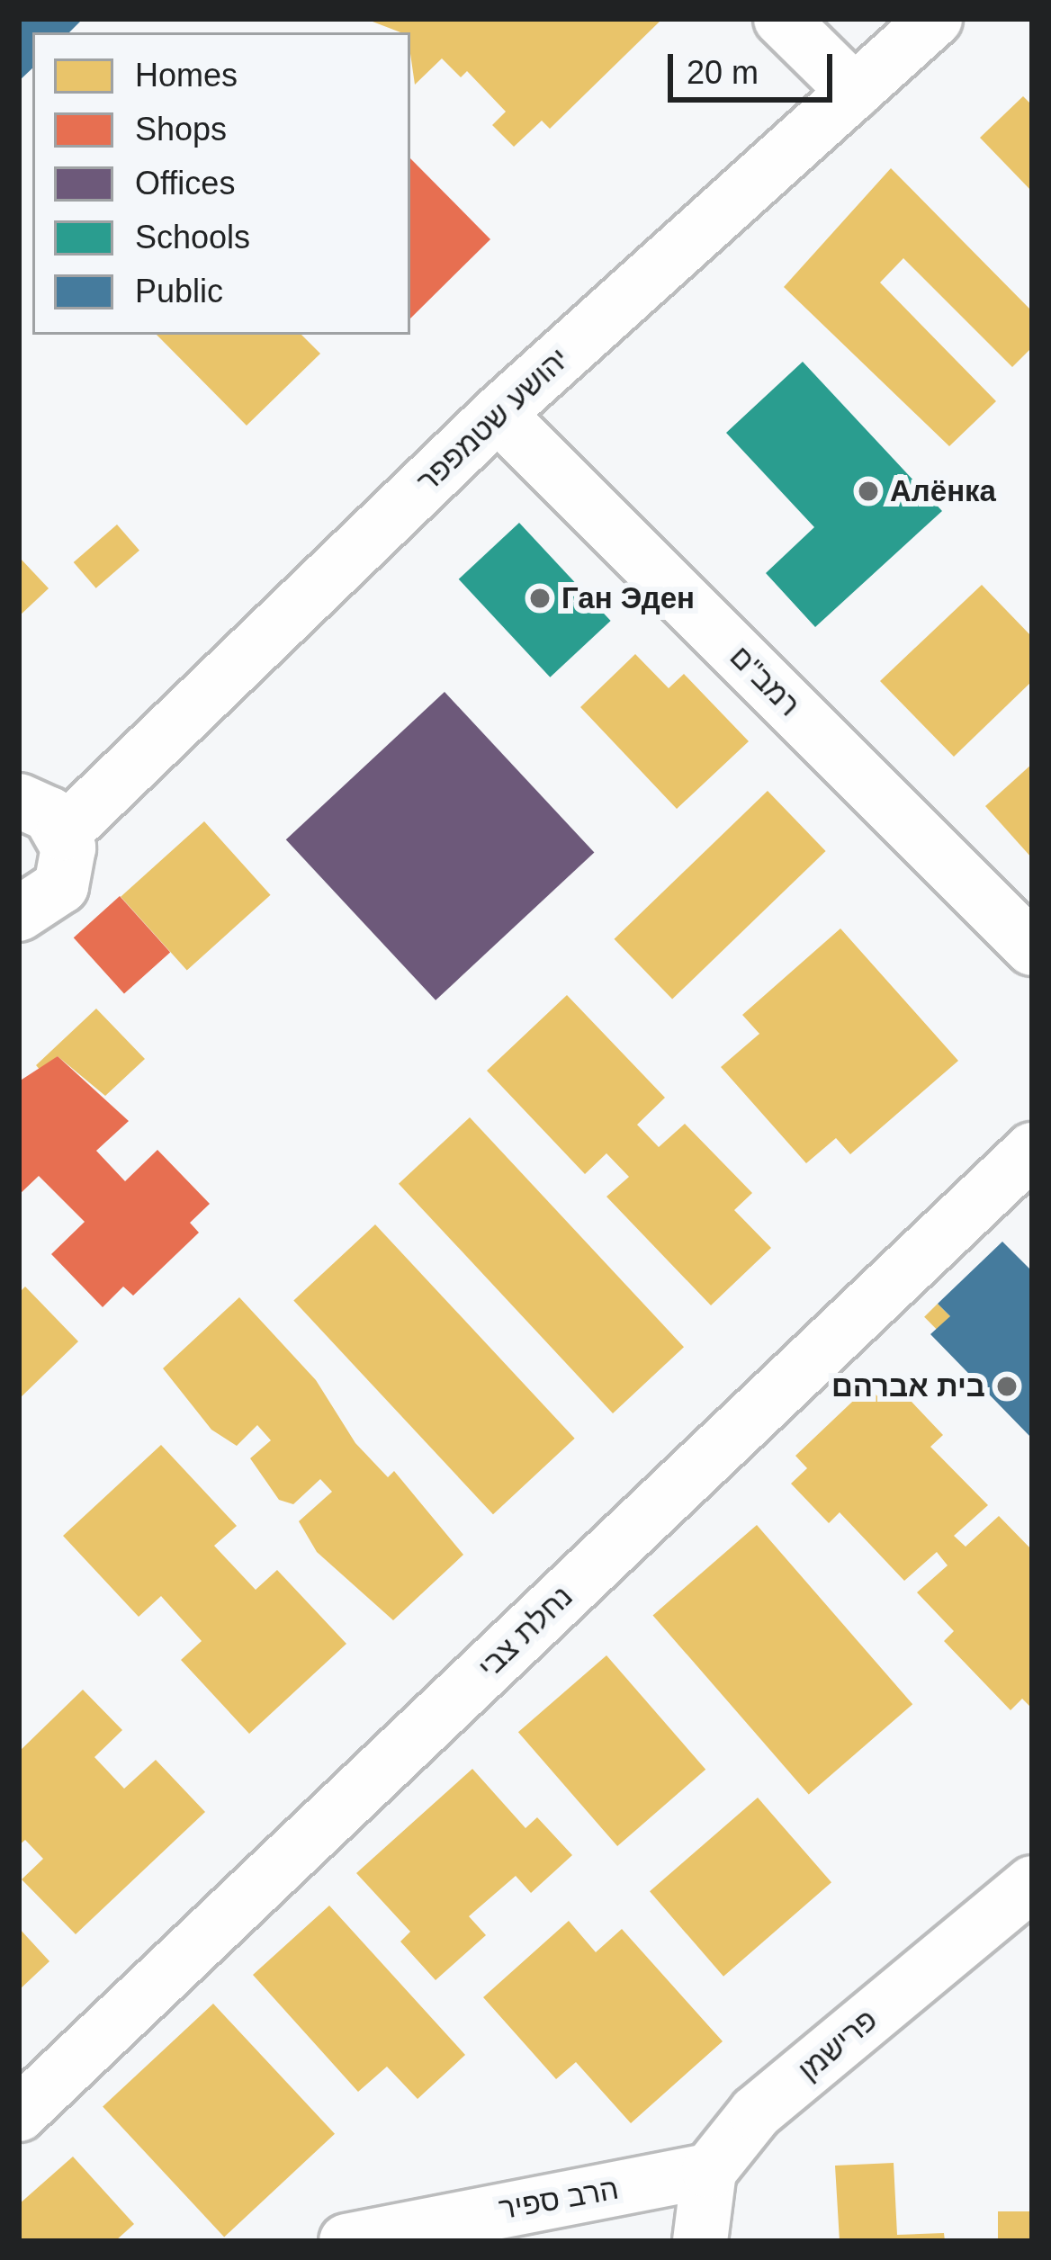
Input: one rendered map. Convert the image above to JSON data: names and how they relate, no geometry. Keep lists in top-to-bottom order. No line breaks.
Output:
{"streets":{"street":["יהושע שטמפפר","רמב\"ם","נחלת צבי","פרישמן","הרב ספיר"]},"crossings":[["יהושע שטמפפר","רמב\"ם"],["פרישמן","הרב ספיר"]],"places":["Алёнка","Ган Эден","בית אברהם"],"legend":["Homes","Shops","Offices","Schools","Public"],"scale_bar":"20 m"}
